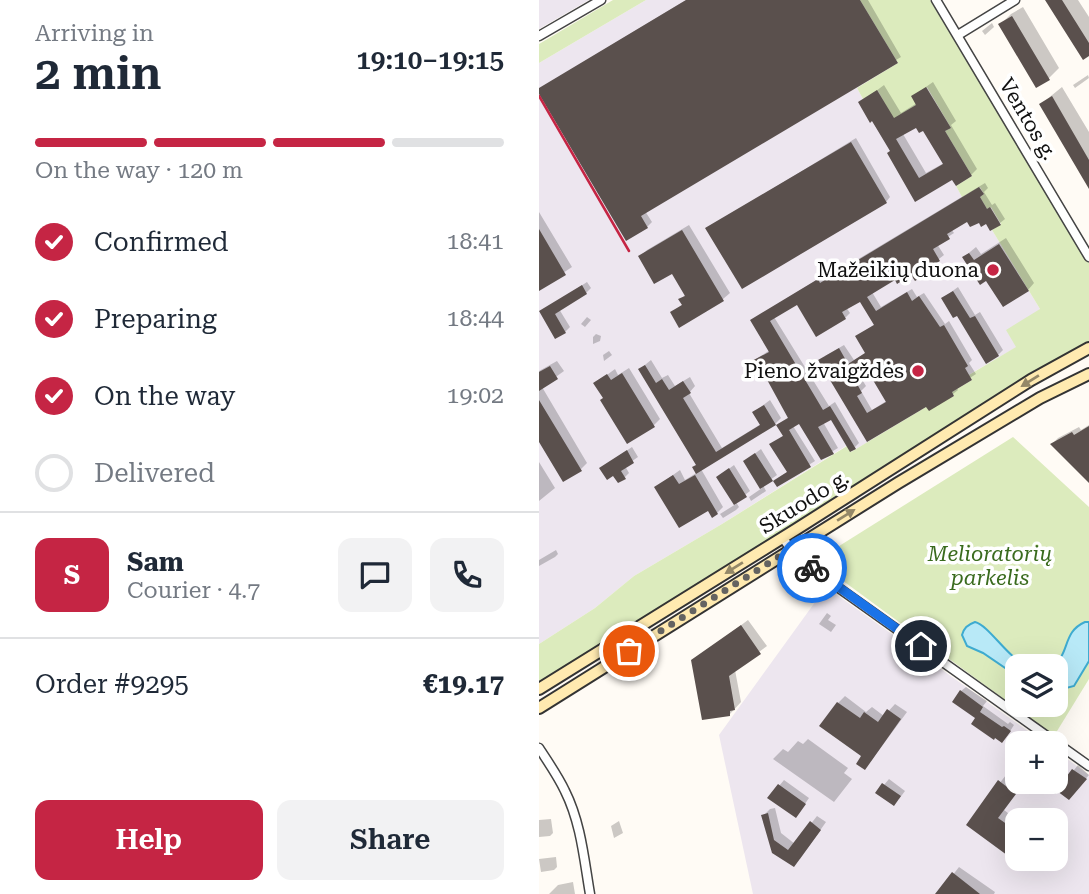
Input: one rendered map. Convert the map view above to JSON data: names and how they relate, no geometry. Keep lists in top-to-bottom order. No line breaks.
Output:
{"streets":{"main road":["Skuodo g."],"street":["Ventos g."]},"parks":["Melioratorių parkelis"],"places":["Mažeikių duona","Pieno žvaigždės"],"page":{"heading":["2 min","Arriving in","19:10–19:15"],"panel":["Sam","Courier · 4.7","Order #9295","€19.17"],"bar":"On the way · 120 m","list":[["Confirmed","18:41"],["Preparing","18:44"],["On the way","19:02"],"Delivered"],"round":"S","map_buttons":["+","−"],"buttons":["Help","Share"]}}
